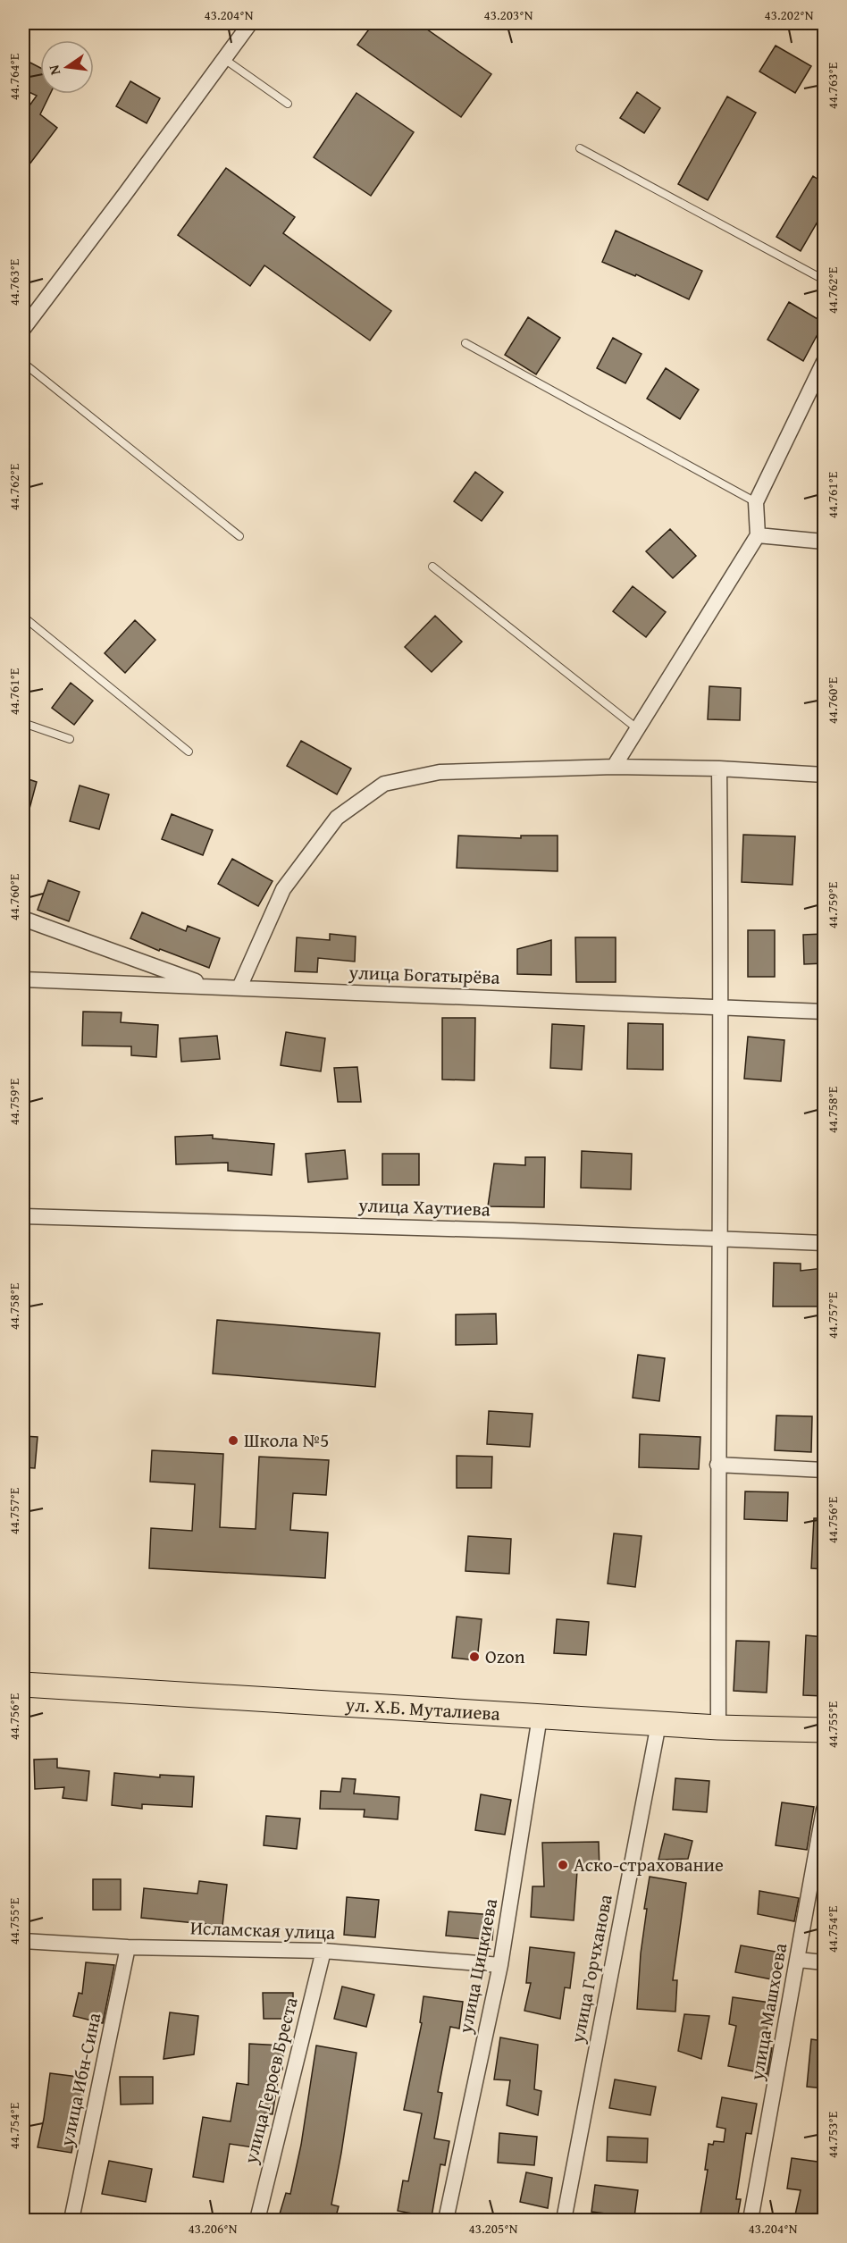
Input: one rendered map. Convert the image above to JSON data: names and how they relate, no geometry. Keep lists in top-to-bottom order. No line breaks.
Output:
{"streets":{"main road":["ул. Х.Б. Муталиева"],"street":["улица Богатырёва","улица Хаутиева","Исламская улица","улица Цицкиева","улица Горчханова","улица Машхоева","улица Ибн-Сина","улица Героев Бреста"]},"crossings":[["ул. Х.Б. Муталиева","улица Цицкиева"],["ул. Х.Б. Муталиева","улица Горчханова"],["Исламская улица","улица Цицкиева"],["Исламская улица","улица Ибн-Сина"],["Исламская улица","улица Героев Бреста"]],"places":["Школа №5","Ozon","Аско-страхование"],"north":"left","coordinates":["43.204°N","43.203°N","43.202°N","44.764°E","44.763°E","44.762°E","44.761°E","44.760°E","44.759°E","44.758°E","44.757°E","44.756°E","44.755°E","44.754°E","44.753°E","43.206°N","43.205°N"]}
